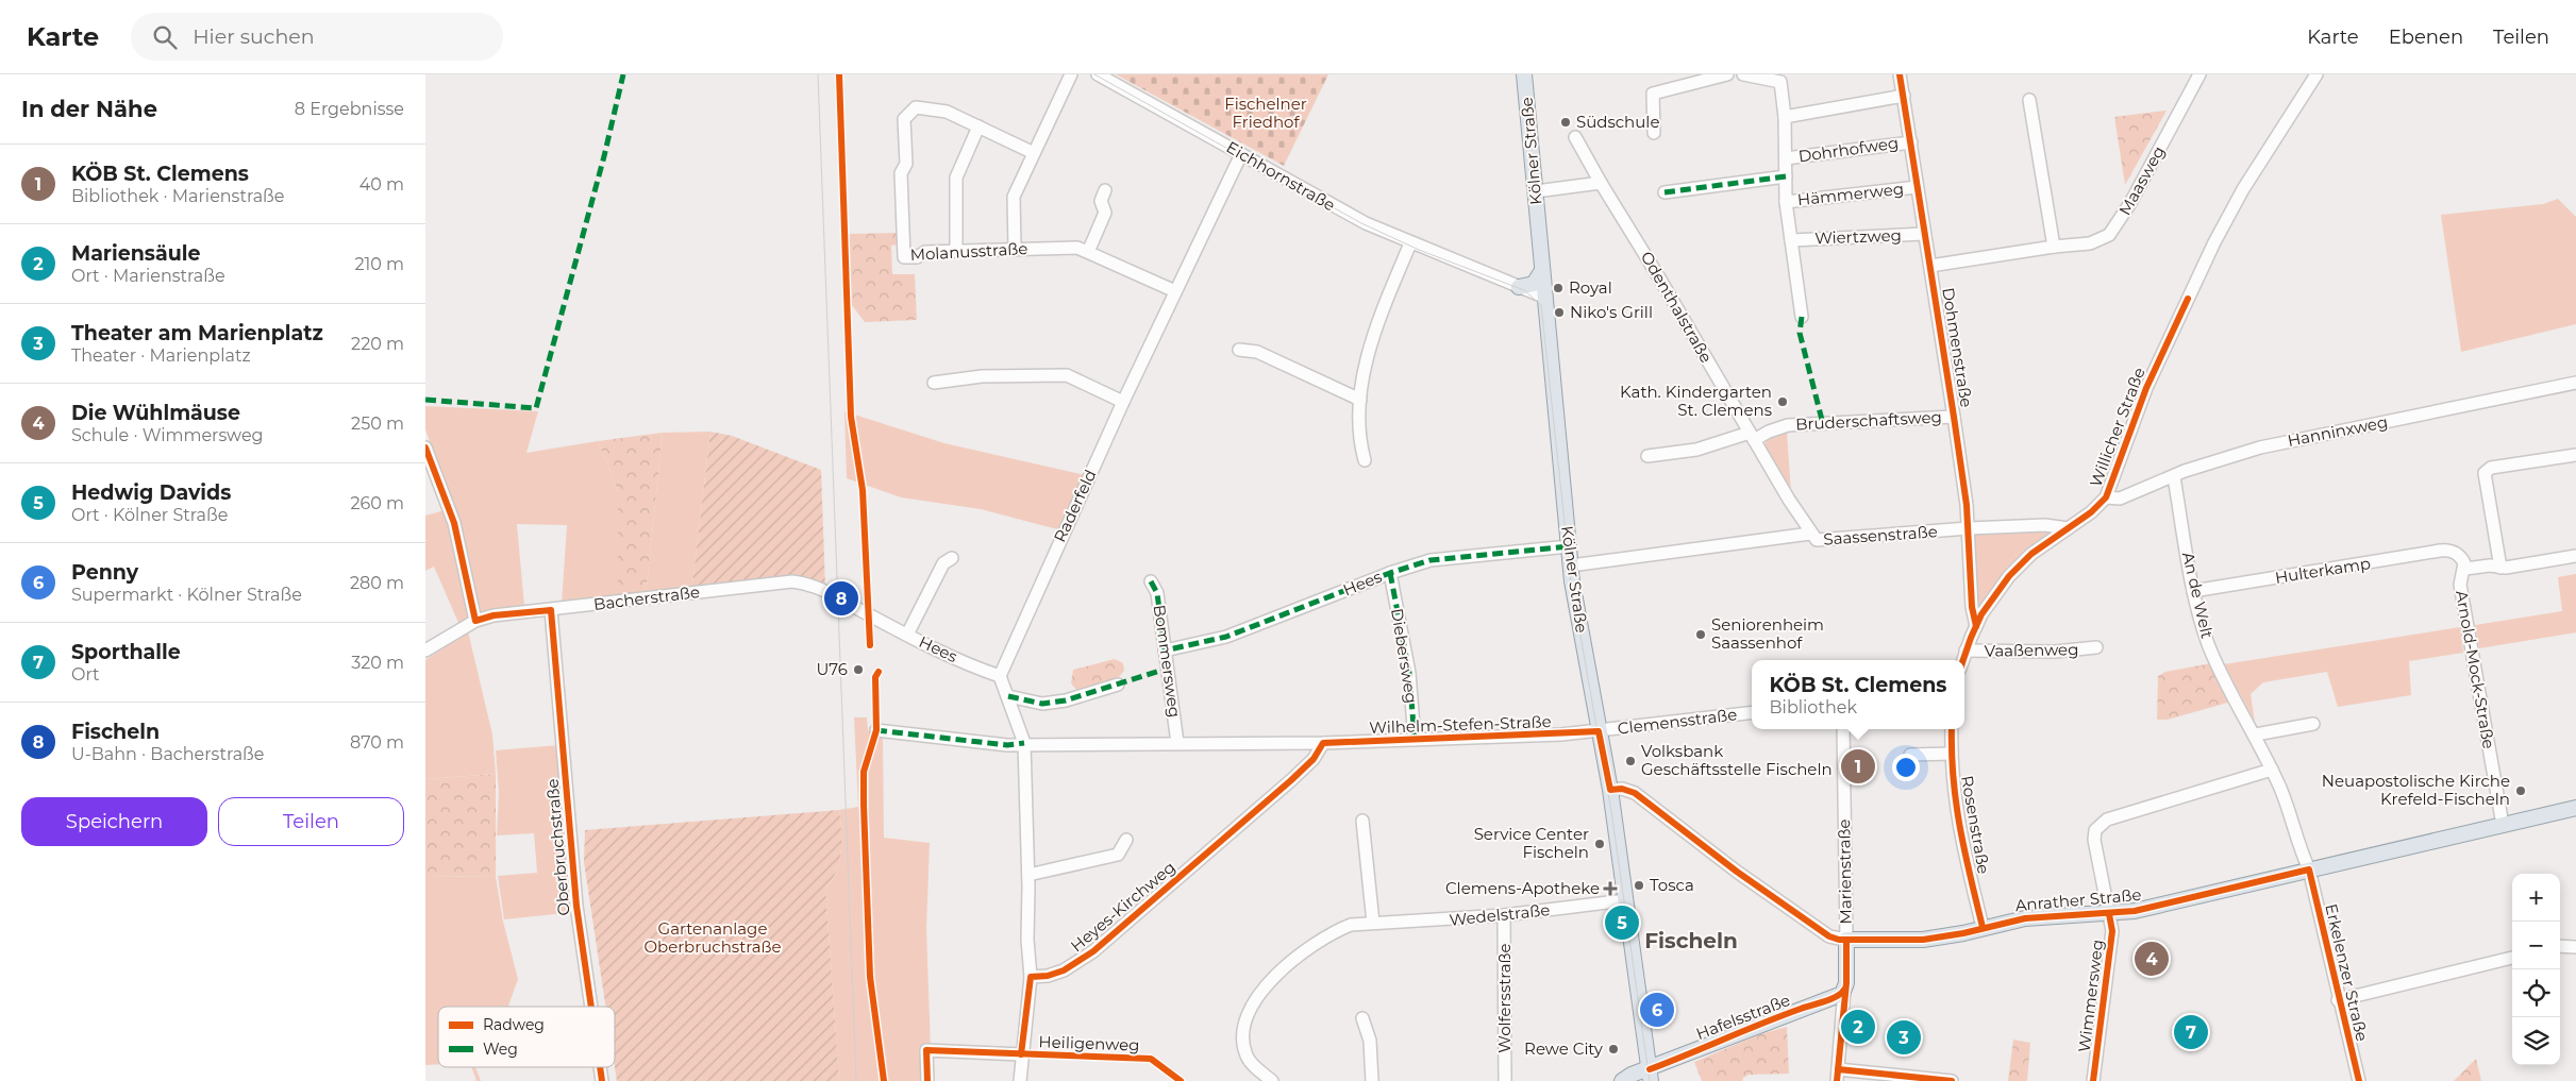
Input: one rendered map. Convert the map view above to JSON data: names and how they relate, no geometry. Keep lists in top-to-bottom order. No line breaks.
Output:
{"streets":{"main road":["Kölner Straße","Marienstraße","Anrather Straße","Hafelsstraße"],"street":["Dohrhofweg","Eichhornstraße","Maasweg","Hämmerweg","Wiertzweg","Molanusstraße","Odenthalstraße","Dohmenstraße","Bruderschaftsweg","Willicher Straße","Hanninxweg","Raderfeld","Saassenstraße","Hulterkamp","Hees","An de Welt","Bacherstraße","Vaaßenweg","Diebersweg","Bommersweg","Arnold-Mock-Straße","Clemensstraße","Wilhelm-Stefen-Straße","Rosenstraße","Oberbruchstraße","Heyes-Kirchweg","Wedelstraße","Erkelenzer Straße","Wimmersweg","Wolfersstraße"],"cycle path":["Heiligenweg"]},"crossings":[["Dohrhofweg","Dohmenstraße"],["Kölner Straße","Eichhornstraße"],["Kölner Straße","Saassenstraße"],["Kölner Straße","Hees"],["Kölner Straße","Clemensstraße"],["Kölner Straße","Wilhelm-Stefen-Straße"],["Kölner Straße","Anrather Straße"],["Kölner Straße","Wedelstraße"],["Kölner Straße","Hafelsstraße"],["Eichhornstraße","Raderfeld"],["Maasweg","Dohmenstraße"],["Hämmerweg","Dohmenstraße"],["Wiertzweg","Dohmenstraße"],["Molanusstraße","Raderfeld"],["Odenthalstraße","Bruderschaftsweg"],["Odenthalstraße","Saassenstraße"],["Dohmenstraße","Bruderschaftsweg"],["Dohmenstraße","Willicher Straße"],["Dohmenstraße","Saassenstraße"],["Willicher Straße","Hanninxweg"],["Willicher Straße","Saassenstraße"],["Hanninxweg","An de Welt"],["Raderfeld","Hees"],["Hulterkamp","An de Welt"],["Hulterkamp","Arnold-Mock-Straße"],["Hees","Bacherstraße"],["Hees","Diebersweg"],["Hees","Bommersweg"],["An de Welt","Anrather Straße"],["An de Welt","Erkelenzer Straße"],["An de Welt","Wimmersweg"],["Bacherstraße","Oberbruchstraße"],["Diebersweg","Wilhelm-Stefen-Straße"],["Bommersweg","Wilhelm-Stefen-Straße"],["Arnold-Mock-Straße","Anrather Straße"],["Clemensstraße","Wilhelm-Stefen-Straße"],["Wilhelm-Stefen-Straße","Heyes-Kirchweg"],["Rosenstraße","Anrather Straße"],["Marienstraße","Anrather Straße"],["Marienstraße","Hafelsstraße"],["Anrather Straße","Erkelenzer Straße"],["Anrather Straße","Wimmersweg"],["Wedelstraße","Wolfersstraße"]],"districts":["Fischeln"],"parks":["Fischelner Friedhof","Gartenanlage Oberbruchstraße"],"places":{"other":["Südschule","Royal","Niko's Grill","Kath. Kindergarten St. Clemens","Seniorenheim Saassenhof","U76","Volksbank Geschäftsstelle Fischeln","Neuapostolische Kirche Krefeld-Fischeln","Service Center Fischeln","Tosca","Rewe City"],"health":["Clemens-Apotheke"]},"legend":["Radweg","Weg"],"page":{"header":"Karte","search":"Hier suchen","nav":["Karte","Ebenen","Teilen"],"heading":["In der Nähe","8 Ergebnisse"],"list":[{"mark":"1","name":"KÖB St. Clemens","note":"Bibliothek · Marienstraße","value":"40 m"},{"mark":"2","name":"Mariensäule","note":"Ort · Marienstraße","value":"210 m"},{"mark":"3","name":"Theater am Marienplatz","note":"Theater · Marienplatz","value":"220 m"},{"mark":"4","name":"Die Wühlmäuse","note":"Schule · Wimmersweg","value":"250 m"},{"mark":"5","name":"Hedwig Davids","note":"Ort · Kölner Straße","value":"260 m"},{"mark":"6","name":"Penny","note":"Supermarkt · Kölner Straße","value":"280 m"},{"mark":"7","name":"Sporthalle","note":"Ort","value":"320 m"},{"mark":"8","name":"Fischeln","note":"U-Bahn · Bacherstraße","value":"870 m"}],"pins":["8","1","5","4","6","2","7","3"],"popup":["KÖB St. Clemens","Bibliothek"],"buttons":["Speichern","Teilen"],"map_buttons":["+","−"]}}
